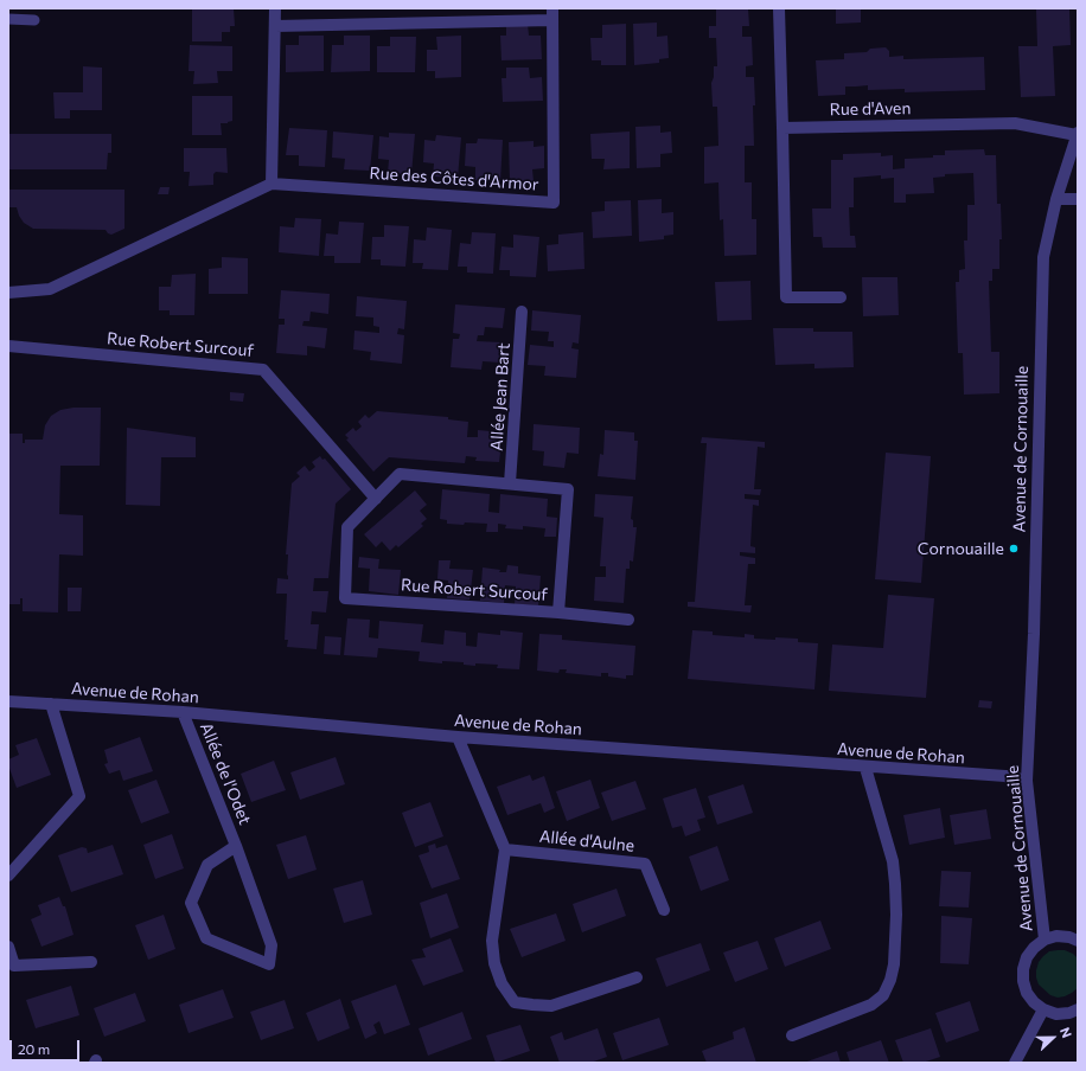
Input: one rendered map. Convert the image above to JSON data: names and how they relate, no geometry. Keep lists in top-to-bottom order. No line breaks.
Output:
{"streets":{"street":["Rue d'Aven","Rue des Côtes d'Armor","Rue Robert Surcouf","Allée Jean Bart","Avenue de Cornouaille","Avenue de Rohan","Allée de l'Odet","Allée d'Aulne"]},"crossings":[["Rue d'Aven","Avenue de Cornouaille"],["Rue Robert Surcouf","Allée Jean Bart"],["Avenue de Cornouaille","Avenue de Rohan"],["Avenue de Rohan","Allée de l'Odet"]],"places":["Cornouaille"],"scale_bar":"20 m","north":"right"}
